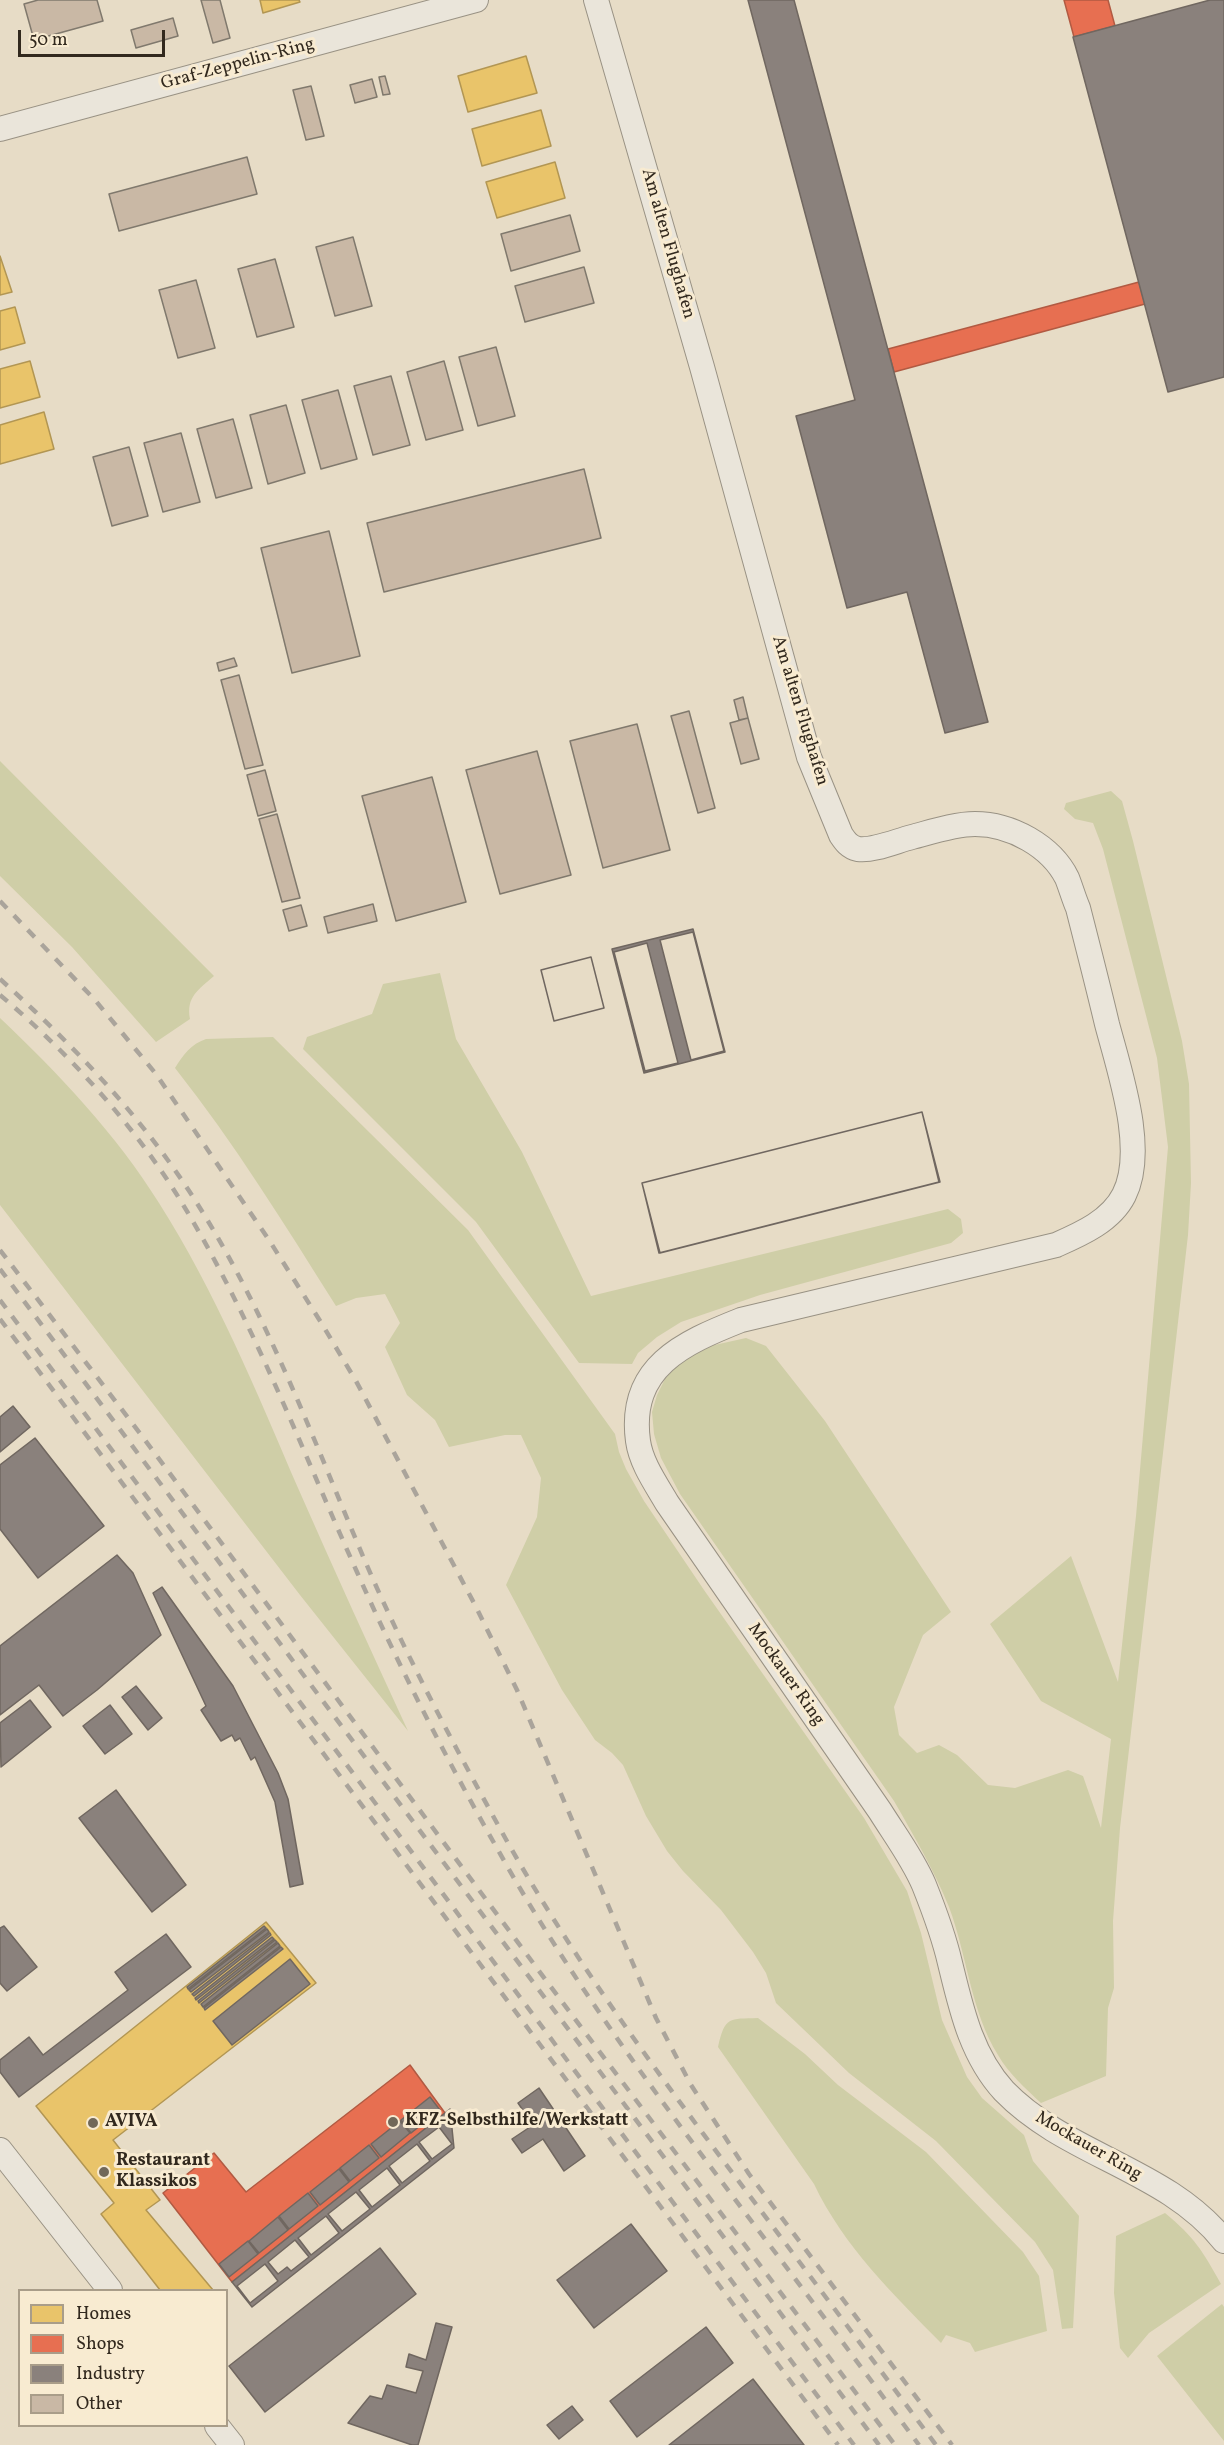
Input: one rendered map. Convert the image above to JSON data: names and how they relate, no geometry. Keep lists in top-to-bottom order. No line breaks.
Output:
{"streets":{"street":["Graf-Zeppelin-Ring","Am alten Flughafen","Mockauer Ring"]},"crossings":[["Am alten Flughafen","Mockauer Ring"]],"places":["KFZ-Selbsthilfe/Werkstatt","AVIVA","Restaurant Klassikos"],"legend":["Homes","Shops","Industry","Other"],"scale_bar":"50 m"}
